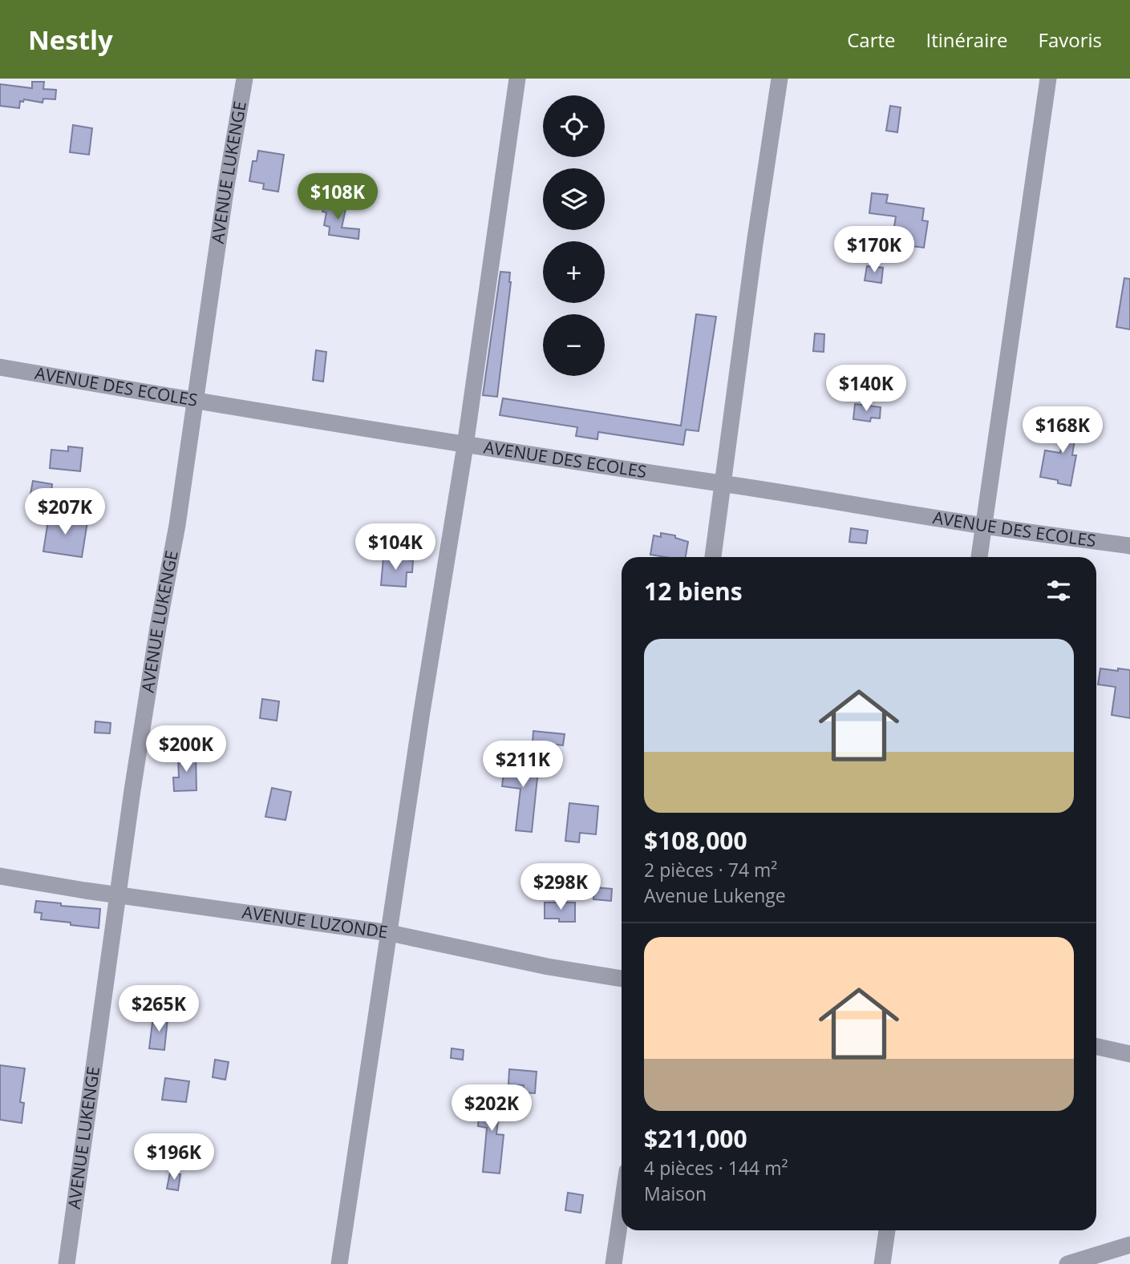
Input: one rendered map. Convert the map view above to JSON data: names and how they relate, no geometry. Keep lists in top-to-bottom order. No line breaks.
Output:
{"streets":{"street":["AVENUE LUKENGE","AVENUE DES ECOLES","AVENUE LUZONDE"]},"crossings":[["AVENUE LUKENGE","AVENUE DES ECOLES"],["AVENUE LUKENGE","AVENUE LUZONDE"]],"page":{"header":"Nestly","nav":["Carte","Itinéraire","Favoris"],"map_buttons":["+","−"],"price":["$108K","$170K","$140K","$168K","$207K","$104K","$200K","$211K","$298K","$265K","$202K","$196K"],"heading":"12 biens","list":[{"name":"$108,000","note":"2 pièces · 74 m² · Avenue Lukenge"},{"name":"$211,000","note":"4 pièces · 144 m² · Maison"}]}}
